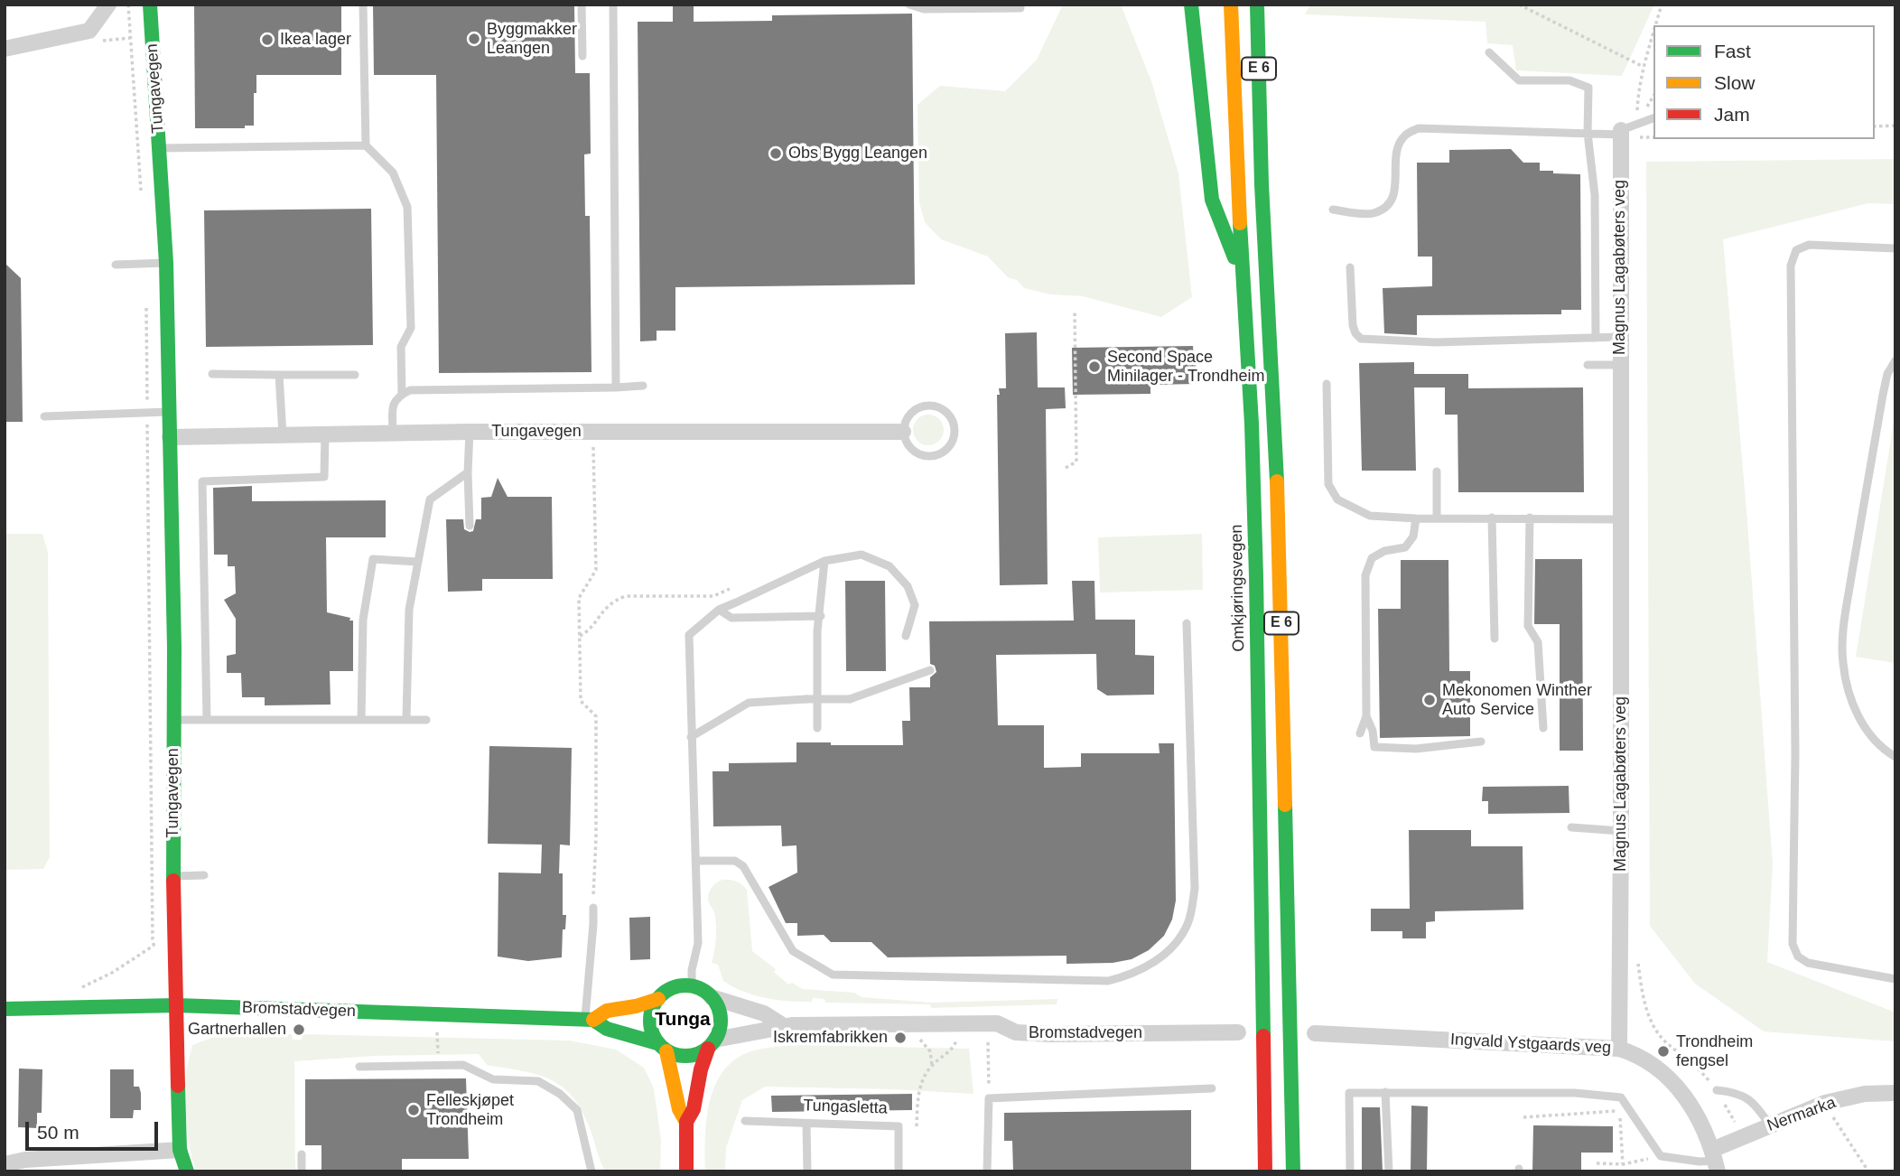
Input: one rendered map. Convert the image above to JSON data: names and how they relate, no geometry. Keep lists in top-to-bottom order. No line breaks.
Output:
{"streets":{"main road":["E 6","Tungavegen","Omkjøringsvegen","Bromstadvegen"],"street":["Magnus Lagabøters veg","Ingvald Ystgaards veg","Nermarka"],"lane":["Tungasletta"]},"crossings":[["E 6","Omkjøringsvegen"],["Tungavegen","Bromstadvegen"],["Magnus Lagabøters veg","Ingvald Ystgaards veg"],["Ingvald Ystgaards veg","Nermarka"]],"districts":["Tunga"],"places":["Byggmakker Leangen","Ikea lager","Obs Bygg Leangen","Second Space Minilager - Trondheim","Mekonomen Winther Auto Service","Gartnerhallen","Iskremfabrikken","Trondheim fengsel","Felleskjøpet Trondheim"],"legend":["Fast","Slow","Jam"],"scale_bar":"50 m"}
